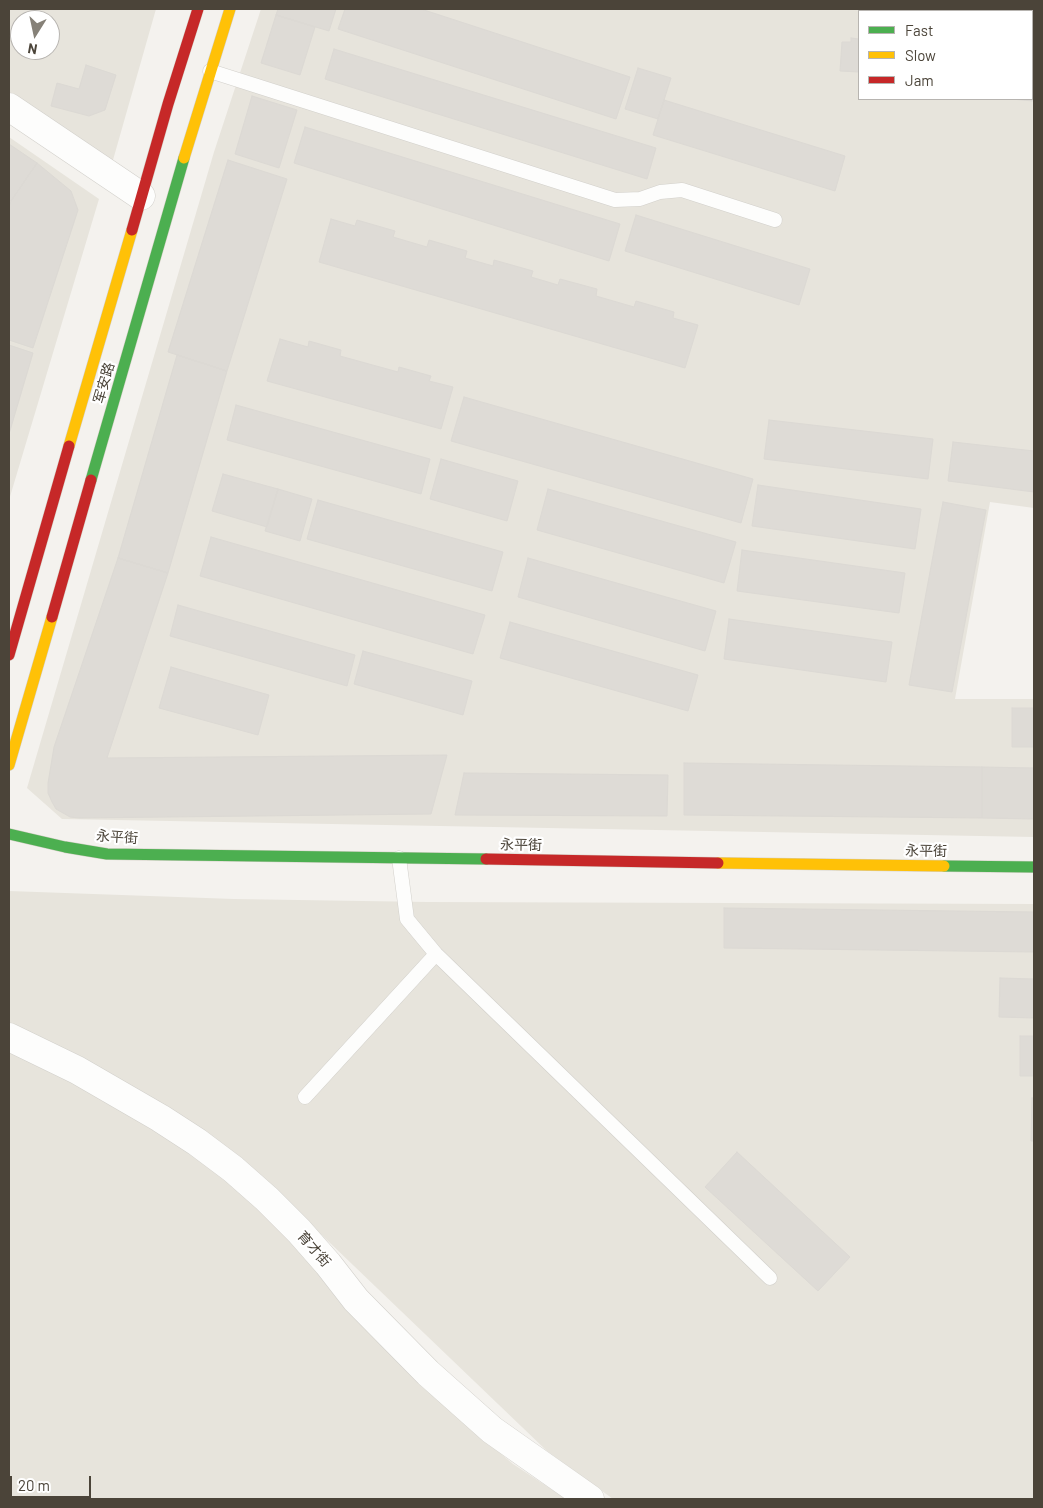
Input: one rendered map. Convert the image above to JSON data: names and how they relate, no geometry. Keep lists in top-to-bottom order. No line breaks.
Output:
{"streets":{"street":["军安路","永平街","育才街"]},"legend":["Fast","Slow","Jam"],"scale_bar":"20 m","north":"bottom"}
